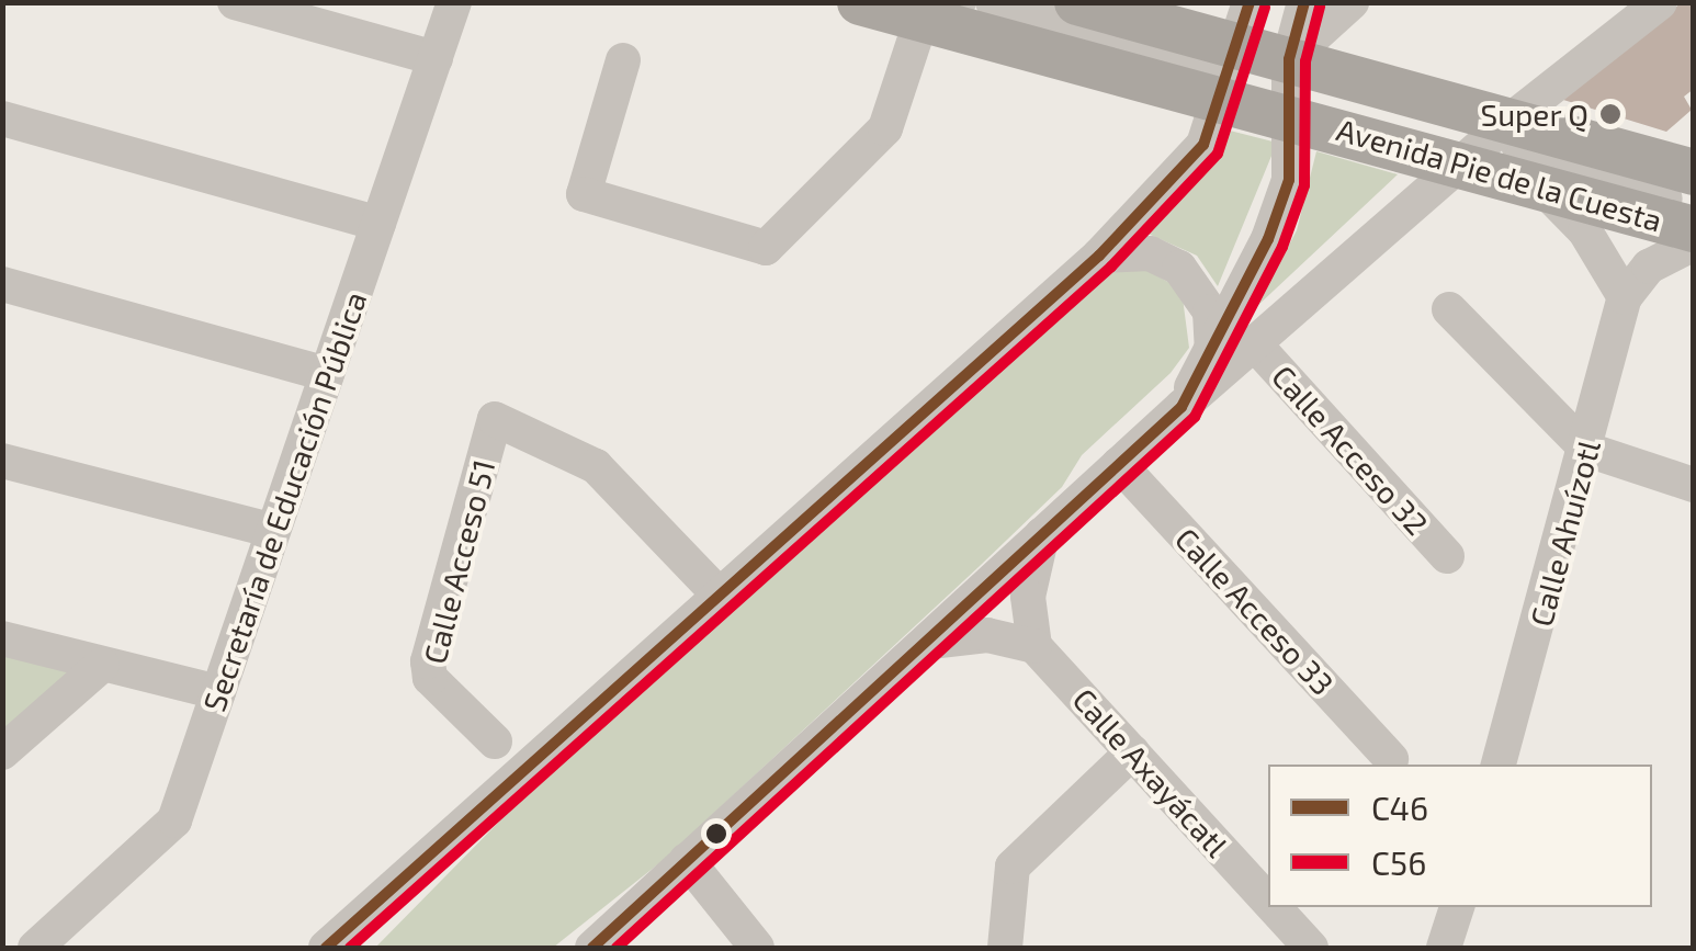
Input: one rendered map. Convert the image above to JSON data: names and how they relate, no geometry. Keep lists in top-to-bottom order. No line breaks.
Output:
{"streets":{"main road":["Avenida Pie de la Cuesta"],"street":["Calle Acceso 32","Secretaría de Educación Pública","Calle Ahuízotl","Calle Acceso 51","Calle Acceso 33","Calle Axayácatl"]},"places":["Super Q"],"lines":["transit line C46","transit line C56"],"legend":["C46","C56"]}
